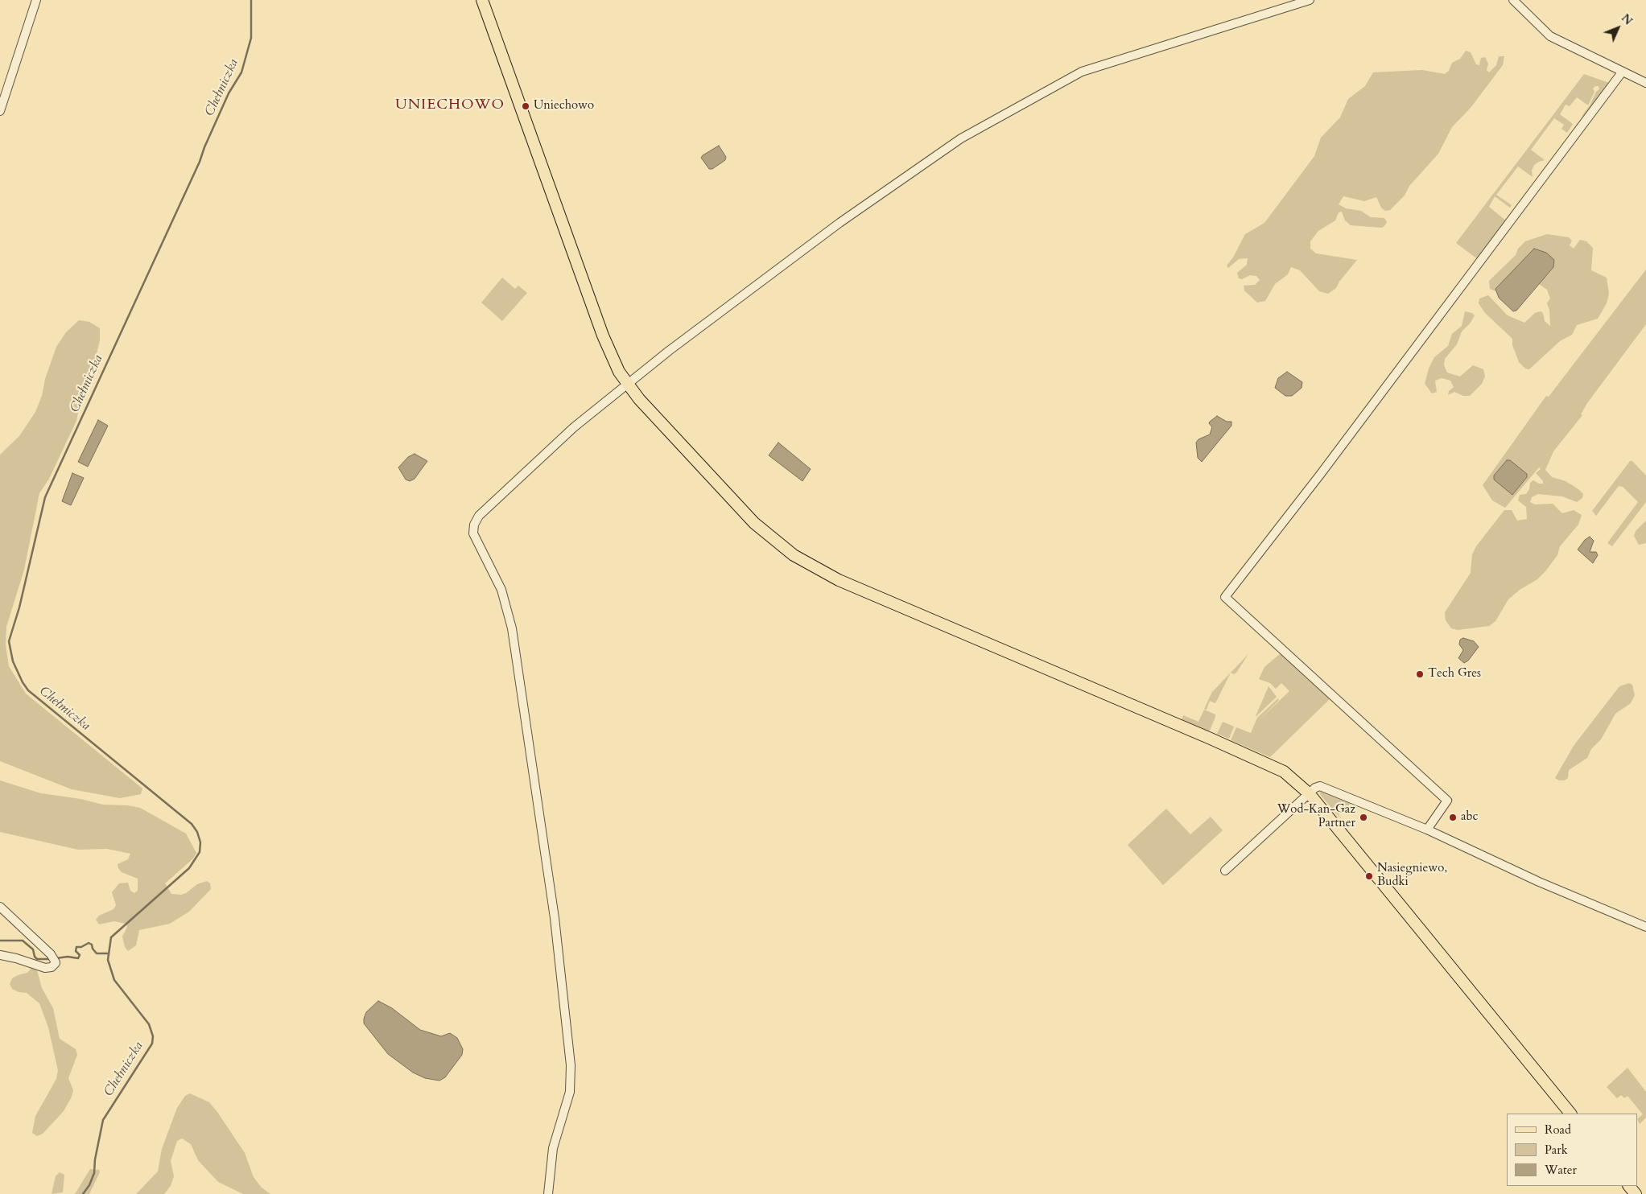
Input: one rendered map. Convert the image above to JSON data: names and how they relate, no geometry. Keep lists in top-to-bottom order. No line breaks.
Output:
{"districts":["UNIECHOWO"],"water":["Chełmiczka"],"places":["Uniechowo","Tech Gres","Wod-Kan-Gaz Partner","abc","Nasiegniewo, Budki"],"legend":["Road","Park","Water"],"north":"top right"}
